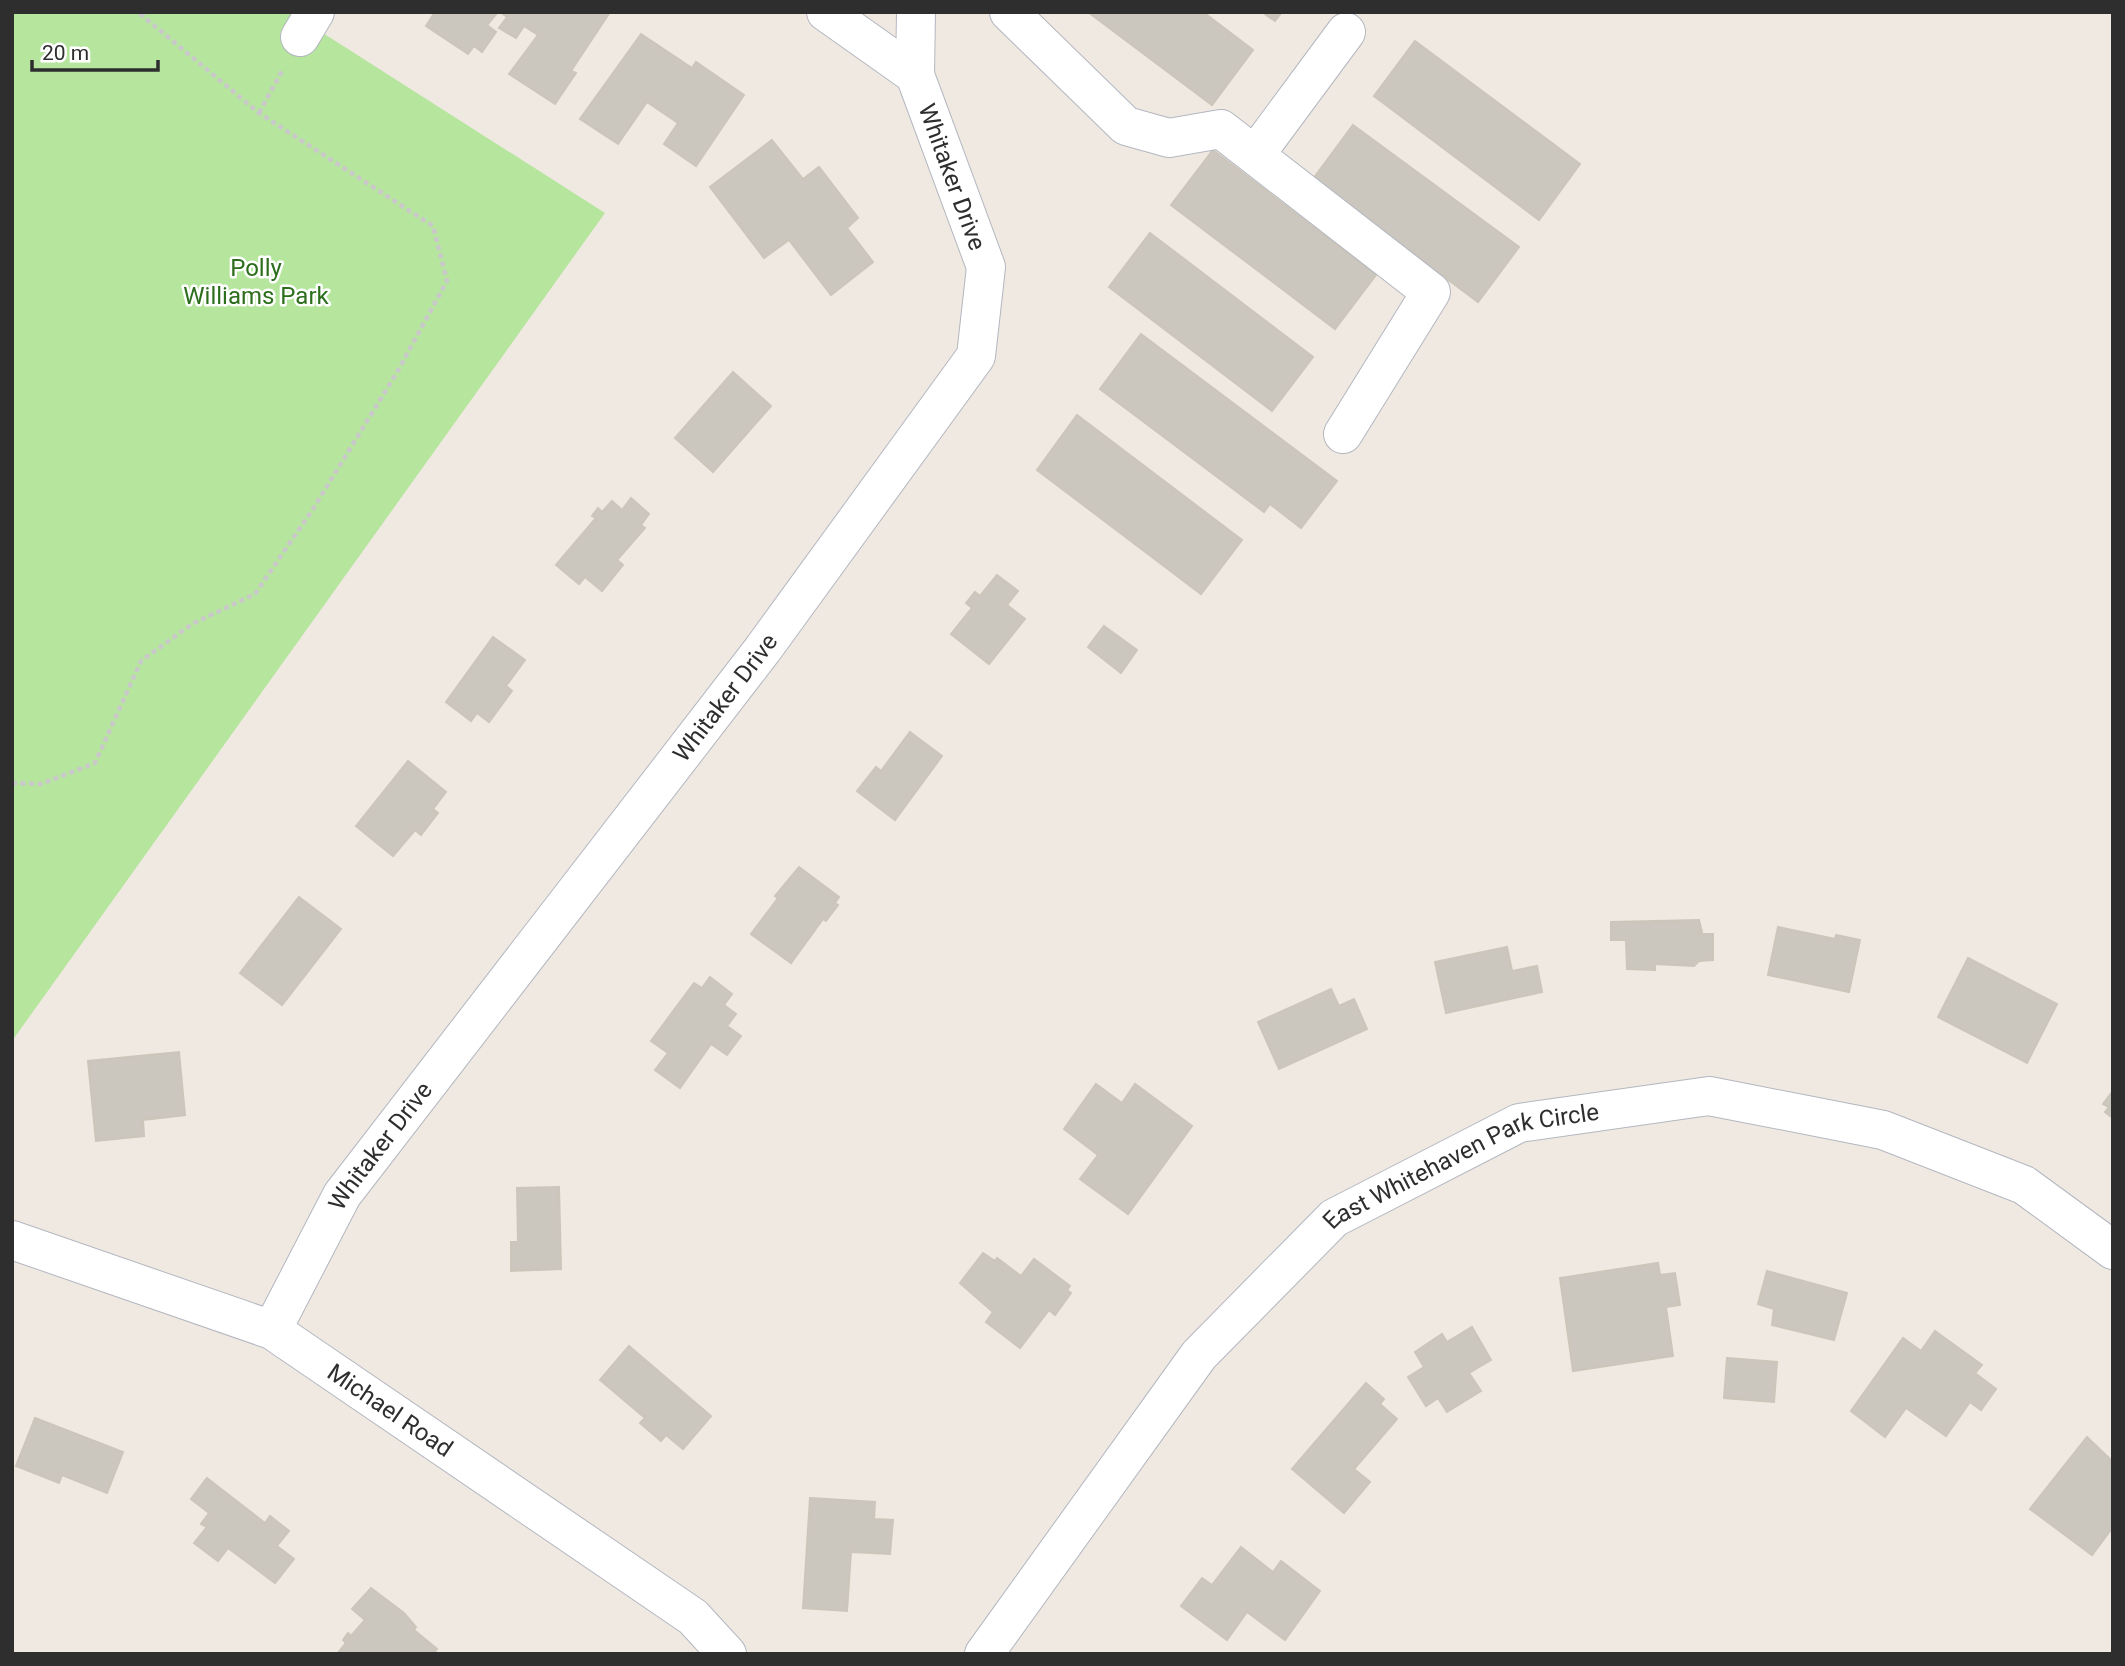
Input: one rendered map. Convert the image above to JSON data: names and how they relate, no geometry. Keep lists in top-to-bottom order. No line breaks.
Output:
{"streets":{"street":["Whitaker Drive","East Whitehaven Park Circle","Michael Road"]},"crossings":[["Whitaker Drive","Michael Road"]],"parks":["Polly Williams Park"],"scale_bar":"20 m"}
